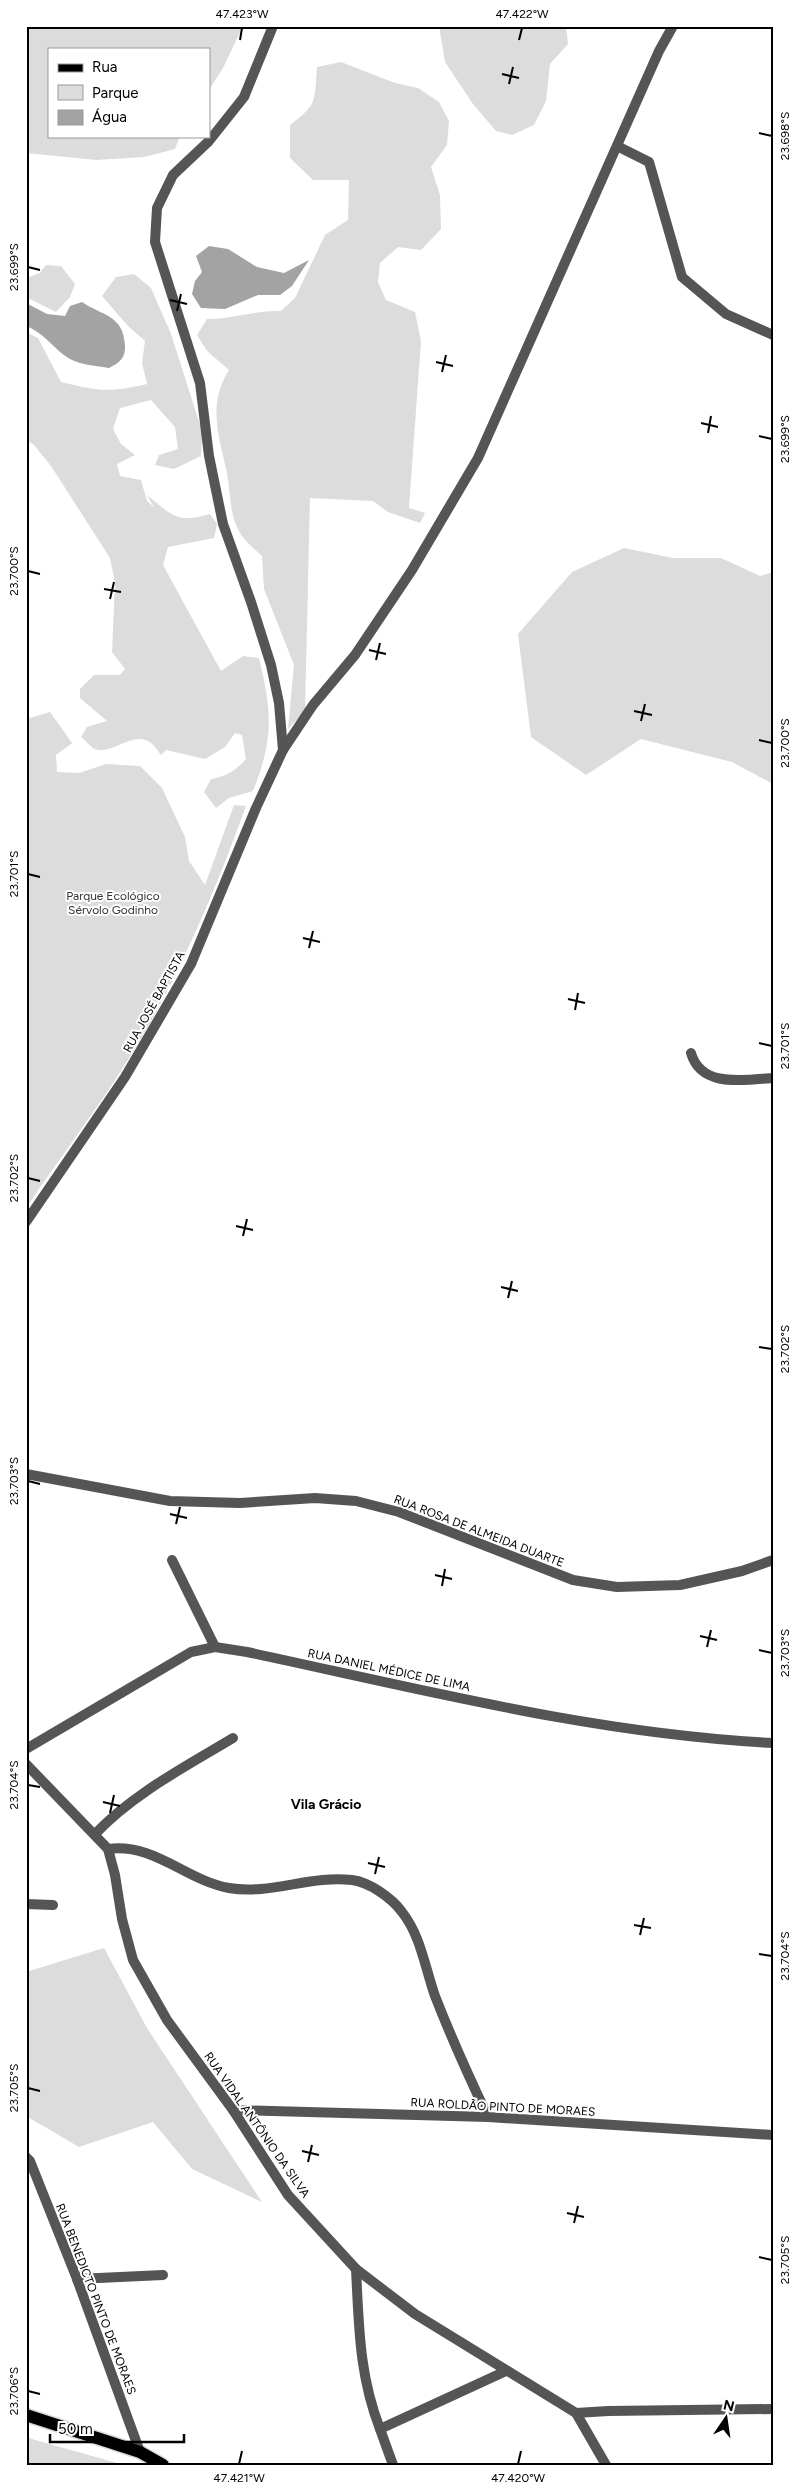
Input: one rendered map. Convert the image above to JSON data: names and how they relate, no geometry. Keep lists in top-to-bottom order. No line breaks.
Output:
{"streets":{"street":["RUA JOSÉ BAPTISTA","RUA ROSA DE ALMEIDA DUARTE","RUA DANIEL MÉDICE DE LIMA","RUA ROLDÃO PINTO DE MORAES","RUA VIDAL ANTÔNIO DA SILVA","RUA BENEDICTO PINTO DE MORAES"]},"crossings":[["RUA ROLDÃO PINTO DE MORAES","RUA VIDAL ANTÔNIO DA SILVA"]],"districts":["Vila Grácio"],"parks":["Parque Ecológico Sérvolo Godinho"],"legend":["Rua","Parque","Água"],"scale_bar":"50 m","north":"top","coordinates":["47.423°W","47.422°W","23.698°S","23.699°S","23.700°S","23.701°S","23.702°S","23.703°S","23.704°S","23.705°S","23.706°S","47.421°W","47.420°W"]}
